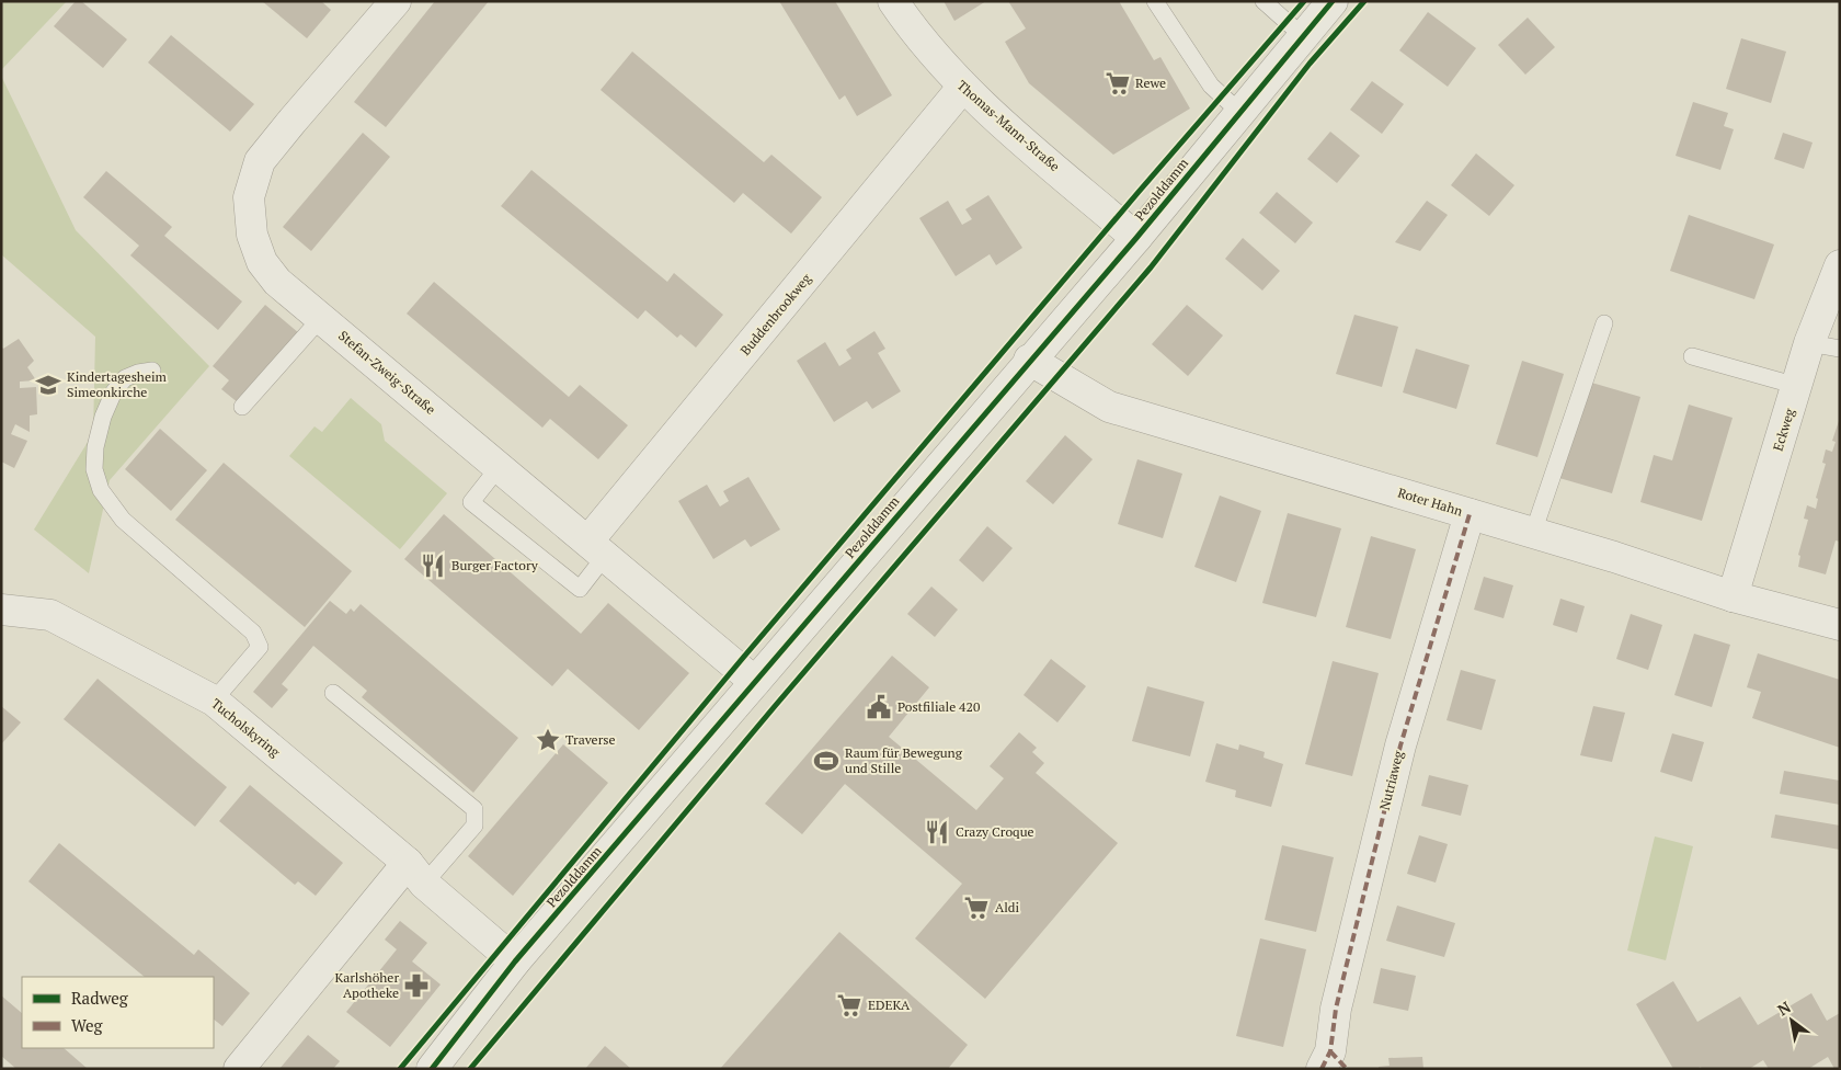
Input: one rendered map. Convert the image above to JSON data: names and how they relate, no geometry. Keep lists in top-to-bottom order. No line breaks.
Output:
{"streets":{"street":["Thomas-Mann-Straße","Pezolddamm","Buddenbrookweg","Stefan-Zweig-Straße","Eckweg","Roter Hahn","Tucholskyring","Nutriaweg"]},"crossings":[["Thomas-Mann-Straße","Pezolddamm"],["Thomas-Mann-Straße","Buddenbrookweg"],["Pezolddamm","Stefan-Zweig-Straße"],["Pezolddamm","Roter Hahn"],["Pezolddamm","Tucholskyring"],["Buddenbrookweg","Stefan-Zweig-Straße"],["Eckweg","Roter Hahn"],["Roter Hahn","Nutriaweg"]],"places":{"supermarket":["Rewe","Aldi","EDEKA"],"school or university":["Kindertagesheim Simeonkirche"],"restaurant":["Burger Factory","Crazy Croque"],"public building":["Postfiliale 420"],"place":["Traverse"],"sports":["Raum für Bewegung und Stille"],"pharmacy":["Karlshöher Apotheke"]},"legend":["Radweg","Weg"],"north":"top left"}
